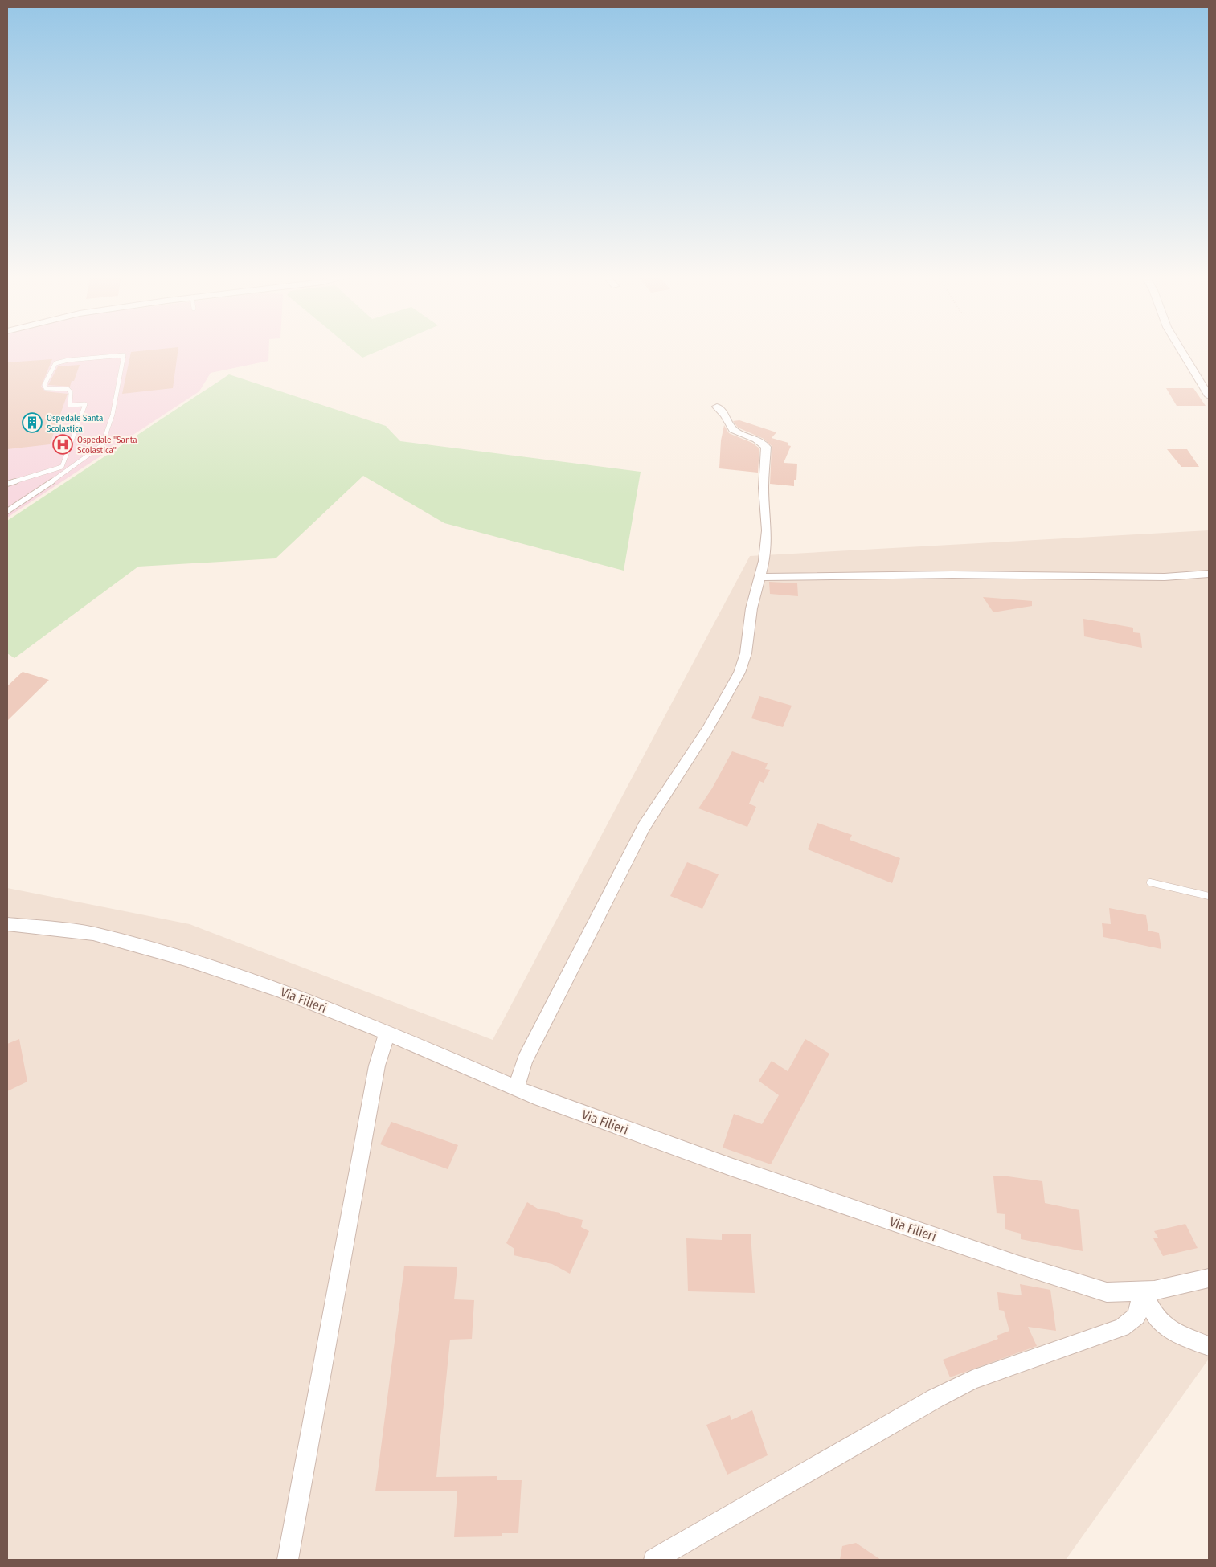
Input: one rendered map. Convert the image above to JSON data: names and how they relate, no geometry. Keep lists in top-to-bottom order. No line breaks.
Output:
{"streets":{"street":["Via Filieri"]},"places":{"building":["Ospedale Santa Scolastica"],"hospital":["Ospedale \"Santa Scolastica\""]}}
